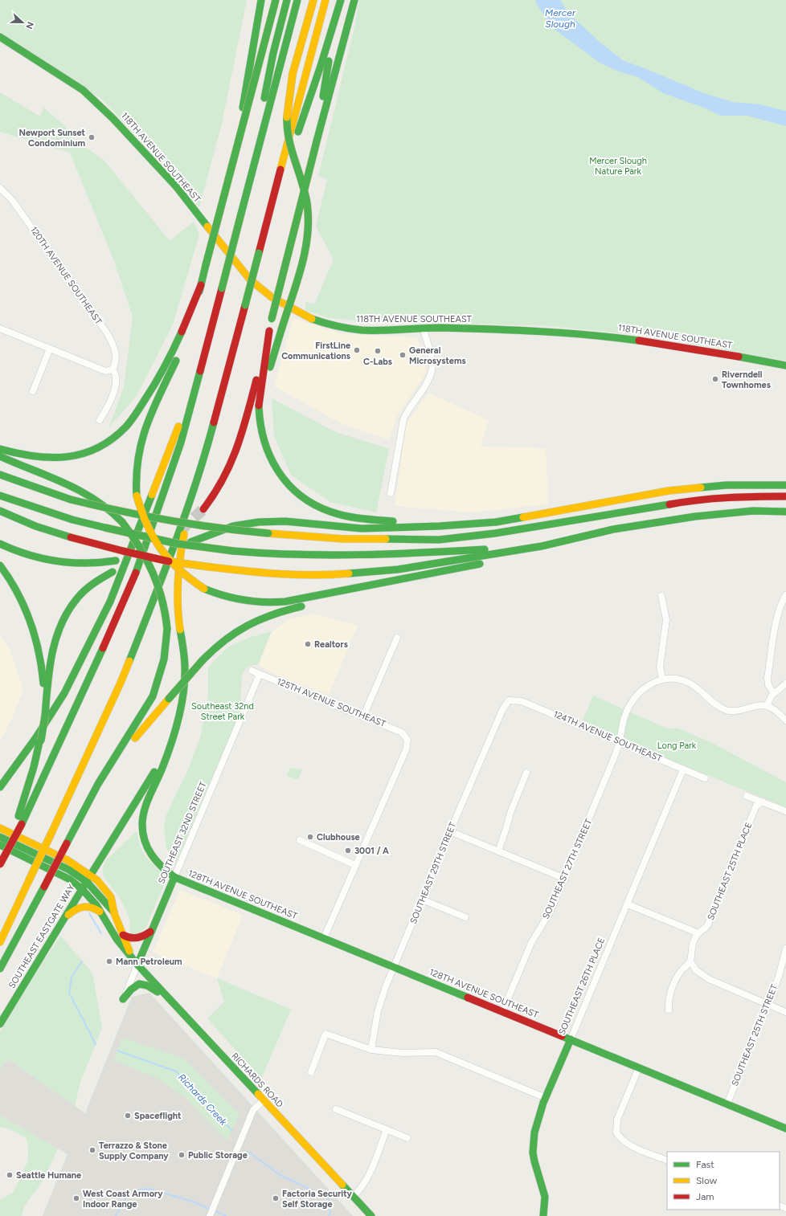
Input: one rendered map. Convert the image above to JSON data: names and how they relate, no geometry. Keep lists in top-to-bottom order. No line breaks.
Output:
{"streets":{"main road":["118TH AVENUE SOUTHEAST","SOUTHEAST 32ND STREET","128TH AVENUE SOUTHEAST","SOUTHEAST EASTGATE WAY","SOUTHEAST 26TH PLACE","RICHARDS ROAD"],"street":["120TH AVENUE SOUTHEAST","125TH AVENUE SOUTHEAST","124TH AVENUE SOUTHEAST","SOUTHEAST 27TH STREET","SOUTHEAST 25TH PLACE","SOUTHEAST 29TH STREET","SOUTHEAST 25TH STREET"]},"crossings":[["125TH AVENUE SOUTHEAST","SOUTHEAST 32ND STREET"],["124TH AVENUE SOUTHEAST","SOUTHEAST 27TH STREET"],["124TH AVENUE SOUTHEAST","SOUTHEAST 29TH STREET"],["124TH AVENUE SOUTHEAST","SOUTHEAST 26TH PLACE"],["SOUTHEAST 32ND STREET","128TH AVENUE SOUTHEAST"],["SOUTHEAST 32ND STREET","RICHARDS ROAD"],["SOUTHEAST 27TH STREET","128TH AVENUE SOUTHEAST"],["SOUTHEAST 29TH STREET","128TH AVENUE SOUTHEAST"],["128TH AVENUE SOUTHEAST","SOUTHEAST EASTGATE WAY"],["128TH AVENUE SOUTHEAST","SOUTHEAST 26TH PLACE"],["128TH AVENUE SOUTHEAST","SOUTHEAST 25TH STREET"],["SOUTHEAST EASTGATE WAY","RICHARDS ROAD"]],"water":["Mercer Slough","Richards Creek"],"parks":["Mercer Slough Nature Park","Southeast 32nd Street Park","Long Park"],"places":["Newport Sunset Condominium","FirstLine Communications","C-Labs","General Microsystems","Riverndell Townhomes","Realtors","Clubhouse","3001 / A","Mann Petroleum","Spaceflight","Terrazzo & Stone Supply Company","Public Storage","Seattle Humane","West Coast Armory Indoor Range","Factoria Security Self Storage"],"legend":["Fast","Slow","Jam"],"north":"right"}
